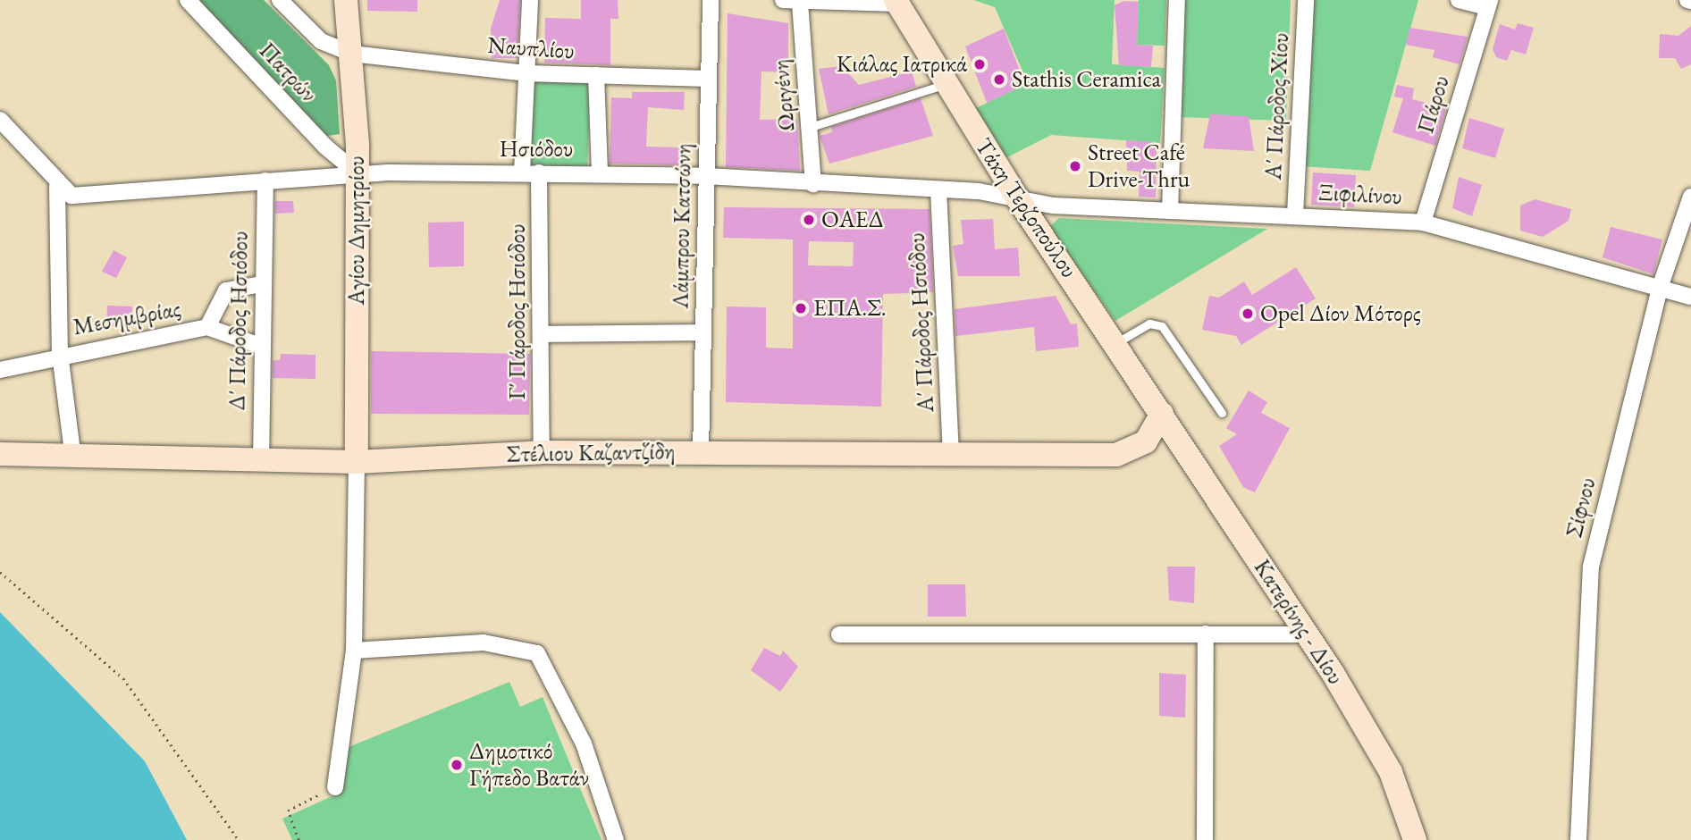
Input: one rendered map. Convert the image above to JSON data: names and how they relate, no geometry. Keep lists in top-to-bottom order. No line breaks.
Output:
{"streets":{"street":["Ναυπλίου","Πατρών","Ωριγένη","Πάρου","Α΄ Πάροδος Χίου","Ησιόδου","Ξιφιλίνου","Τάκη Τερζοπούλου","Λάμπρου Κατσώνη","Αγίου Δημητρίου","Γ΄ Πάροδος Ησιόδου","Μεσημβρίας","Δ΄ Πάροδος Ησιόδου","Α΄ Πάροδος Ησιόδου","Στέλιου Καζαντζίδη","Σίφνου","Κατερίνης - Δίου"]},"crossings":[["Ναυπλίου","Λάμπρου Κατσώνη"],["Ναυπλίου","Αγίου Δημητρίου"],["Πατρών","Ησιόδου"],["Πατρών","Αγίου Δημητρίου"],["Ωριγένη","Ησιόδου"],["Πάρου","Ξιφιλίνου"],["Α΄ Πάροδος Χίου","Ξιφιλίνου"],["Ησιόδου","Ξιφιλίνου"],["Ησιόδου","Τάκη Τερζοπούλου"],["Ησιόδου","Λάμπρου Κατσώνη"],["Ησιόδου","Αγίου Δημητρίου"],["Ησιόδου","Γ΄ Πάροδος Ησιόδου"],["Ησιόδου","Δ΄ Πάροδος Ησιόδου"],["Ησιόδου","Α΄ Πάροδος Ησιόδου"],["Ξιφιλίνου","Τάκη Τερζοπούλου"],["Ξιφιλίνου","Σίφνου"],["Τάκη Τερζοπούλου","Στέλιου Καζαντζίδη"],["Τάκη Τερζοπούλου","Κατερίνης - Δίου"],["Λάμπρου Κατσώνη","Στέλιου Καζαντζίδη"],["Αγίου Δημητρίου","Στέλιου Καζαντζίδη"],["Γ΄ Πάροδος Ησιόδου","Στέλιου Καζαντζίδη"],["Μεσημβρίας","Δ΄ Πάροδος Ησιόδου"],["Δ΄ Πάροδος Ησιόδου","Στέλιου Καζαντζίδη"],["Α΄ Πάροδος Ησιόδου","Στέλιου Καζαντζίδη"],["Στέλιου Καζαντζίδη","Κατερίνης - Δίου"]],"places":["Κιάλας Ιατρικά","Stathis Ceramica","Street Café Drive-Thru","ΟΑΕΔ","ΕΠΑ.Σ.","Opel Δίον Μότορς","Δημοτικό Γήπεδο Βατάν"]}
